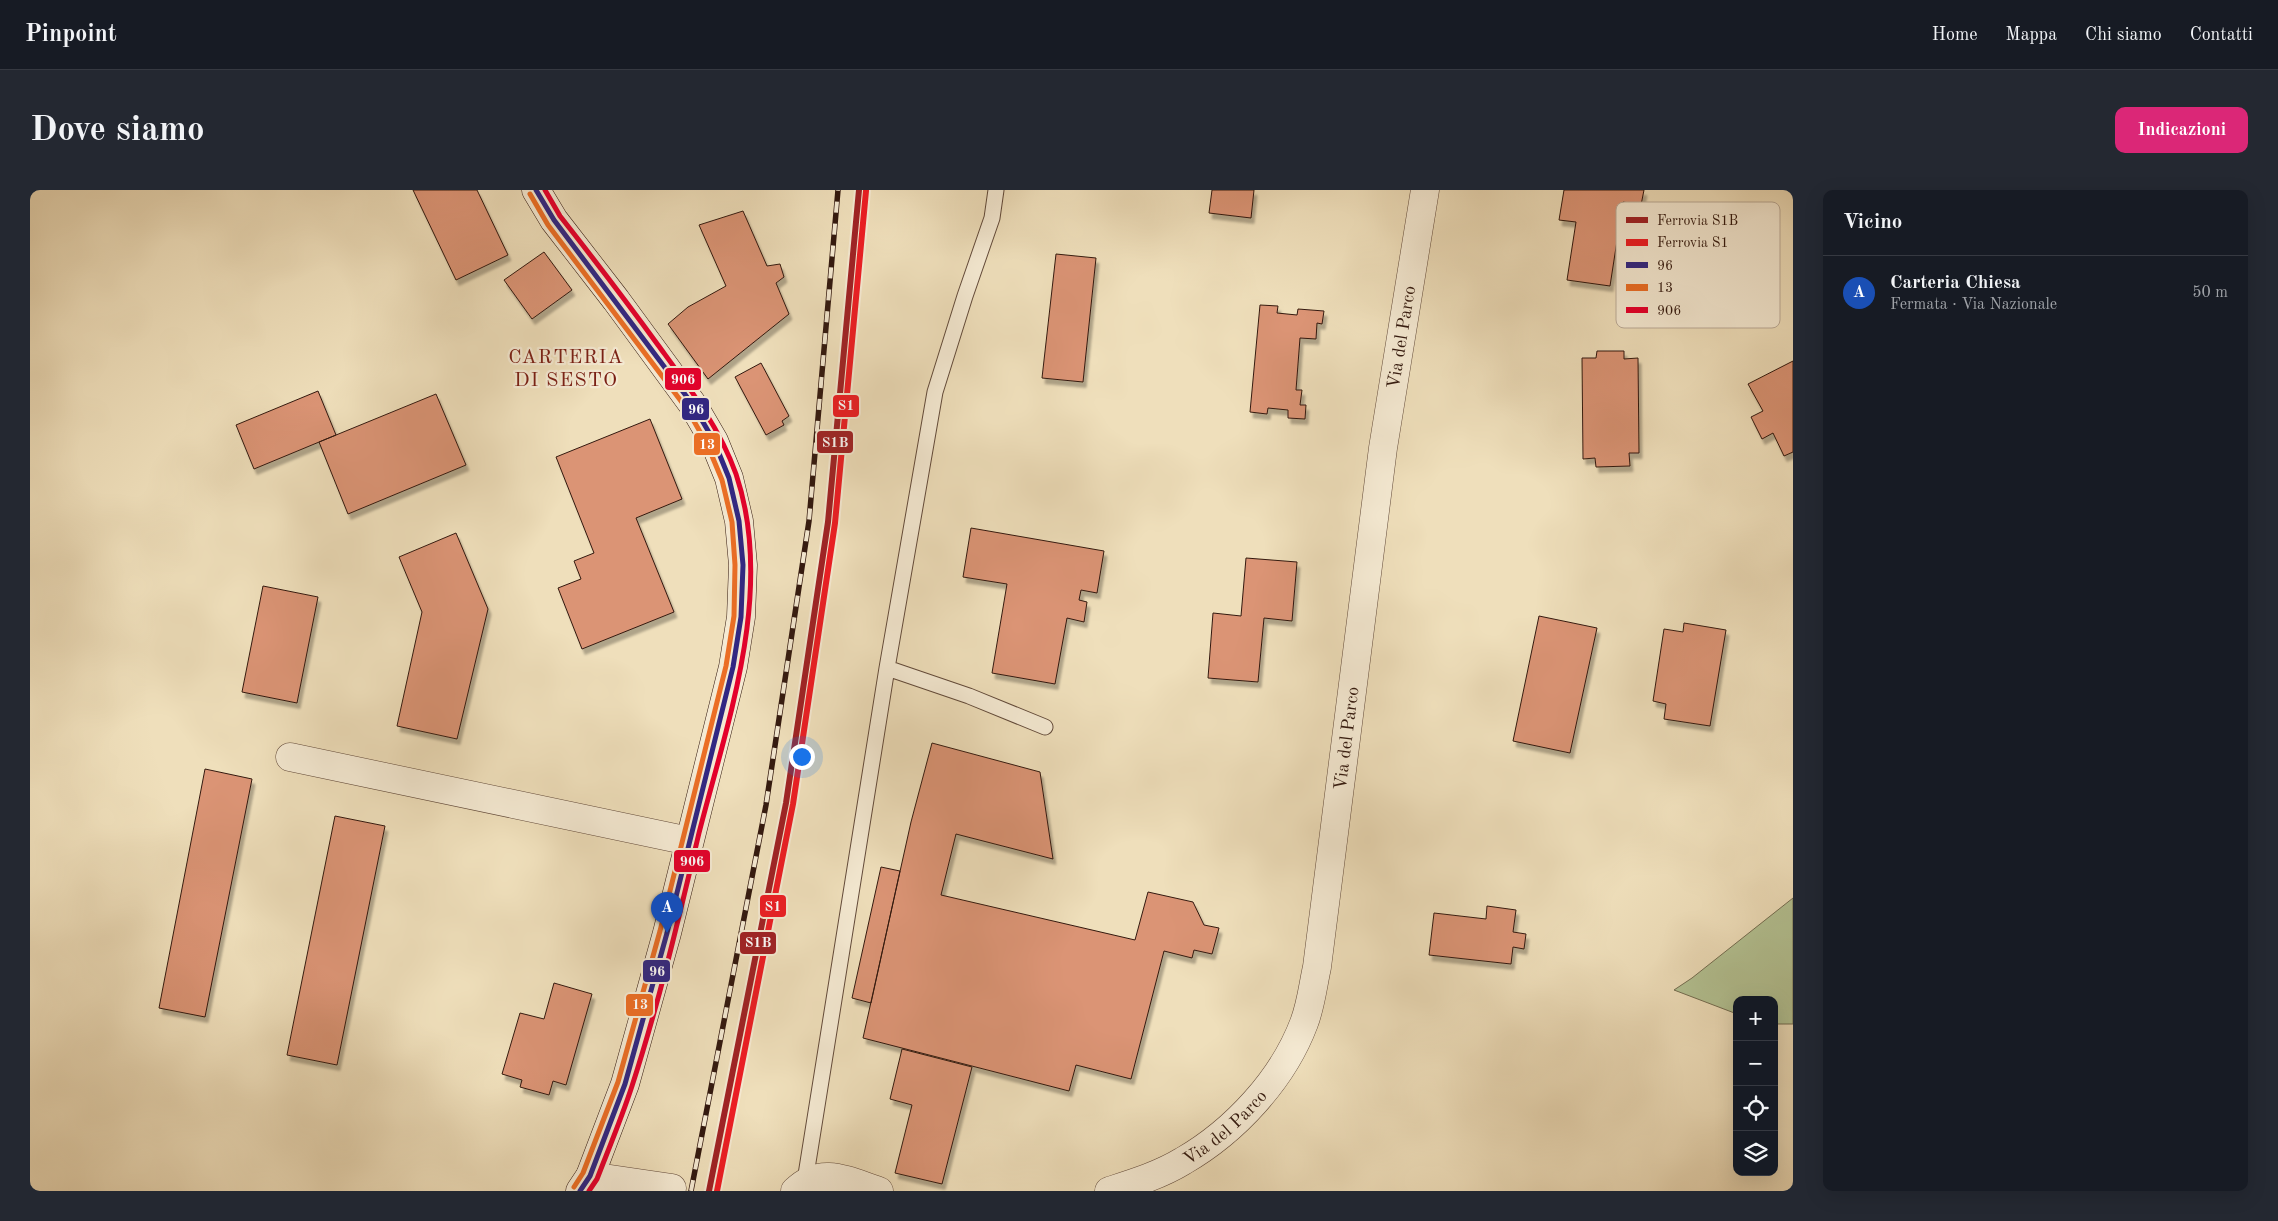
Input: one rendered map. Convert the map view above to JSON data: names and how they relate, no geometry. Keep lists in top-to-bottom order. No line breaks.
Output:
{"streets":{"street":["Via del Parco"]},"districts":["CARTERIA DI SESTO"],"lines":["rail line S1B","transit line 96","transit line 906","rail line S1","transit line 13"],"legend":["Ferrovia S1B","Ferrovia S1","96","13","906"],"page":{"header":"Pinpoint","nav":["Home","Mappa","Chi siamo","Contatti"],"buttons":"Indicazioni","title":"Dove siamo","heading":"Vicino","list":[{"mark":"A","name":"Carteria Chiesa","note":"Fermata · Via Nazionale","value":"50 m"}],"pins":"A","map_buttons":["+","−"]}}
